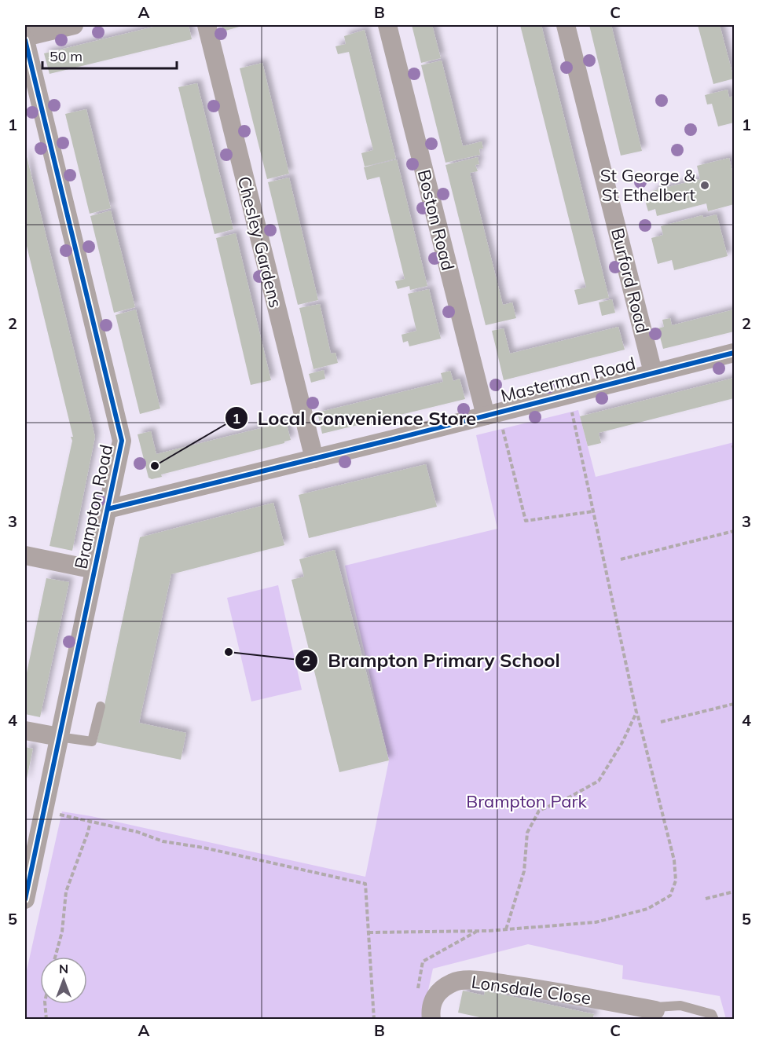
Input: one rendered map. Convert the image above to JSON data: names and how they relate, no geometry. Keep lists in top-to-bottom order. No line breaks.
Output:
{"streets":{"street":["Boston Road","Chesley Gardens","Burford Road","Masterman Road","Brampton Road","Lonsdale Close"]},"crossings":[["Boston Road","Masterman Road"],["Chesley Gardens","Masterman Road"],["Burford Road","Masterman Road"],["Masterman Road","Brampton Road"]],"parks":["Brampton Park"],"places":["St George & St Ethelbert","Local Convenience Store","Brampton Primary School"],"scale_bar":"50 m","north":"top","grid":{"columns":["A","B","C"],"rows":["1","2","3","4","5"]}}
